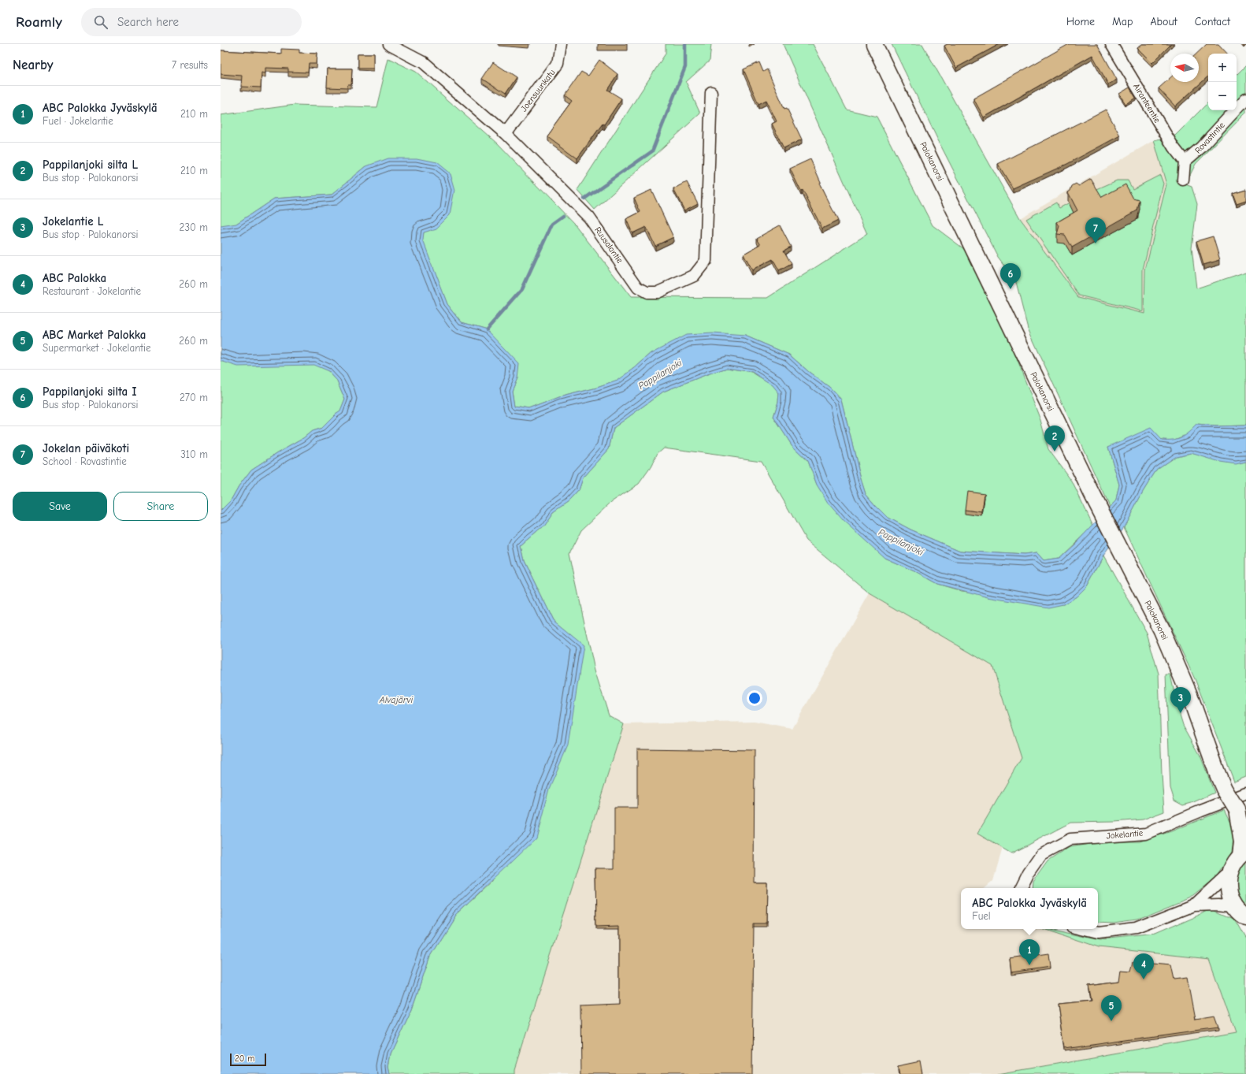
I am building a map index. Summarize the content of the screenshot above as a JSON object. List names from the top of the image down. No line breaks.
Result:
{"streets":{"main road":["Palokanorsi"],"street":["Joensuunkatu","Airanteentie","Rovastintie","Ruusalantie","Jokelantie"]},"crossings":[["Joensuunkatu","Ruusalantie"],["Airanteentie","Rovastintie"]],"water":["Pappilanjoki","Alvajärvi"],"scale_bar":"20 m","north":"left","page":{"header":"Roamly","search":"Search here","nav":["Home","Map","About","Contact"],"heading":["Nearby","7 results"],"map_buttons":["+","−"],"list":[{"mark":"1","name":"ABC Palokka Jyväskylä","note":"Fuel · Jokelantie","value":"210 m"},{"mark":"2","name":"Pappilanjoki silta L","note":"Bus stop · Palokanorsi","value":"210 m"},{"mark":"3","name":"Jokelantie L","note":"Bus stop · Palokanorsi","value":"230 m"},{"mark":"4","name":"ABC Palokka","note":"Restaurant · Jokelantie","value":"260 m"},{"mark":"5","name":"ABC Market Palokka","note":"Supermarket · Jokelantie","value":"260 m"},{"mark":"6","name":"Pappilanjoki silta I","note":"Bus stop · Palokanorsi","value":"270 m"},{"mark":"7","name":"Jokelan päiväkoti","note":"School · Rovastintie","value":"310 m"}],"pins":["7","6","2","3","1","4","5"],"buttons":["Save","Share"],"popup":["ABC Palokka Jyväskylä","Fuel"],"scale":"20 m"}}
